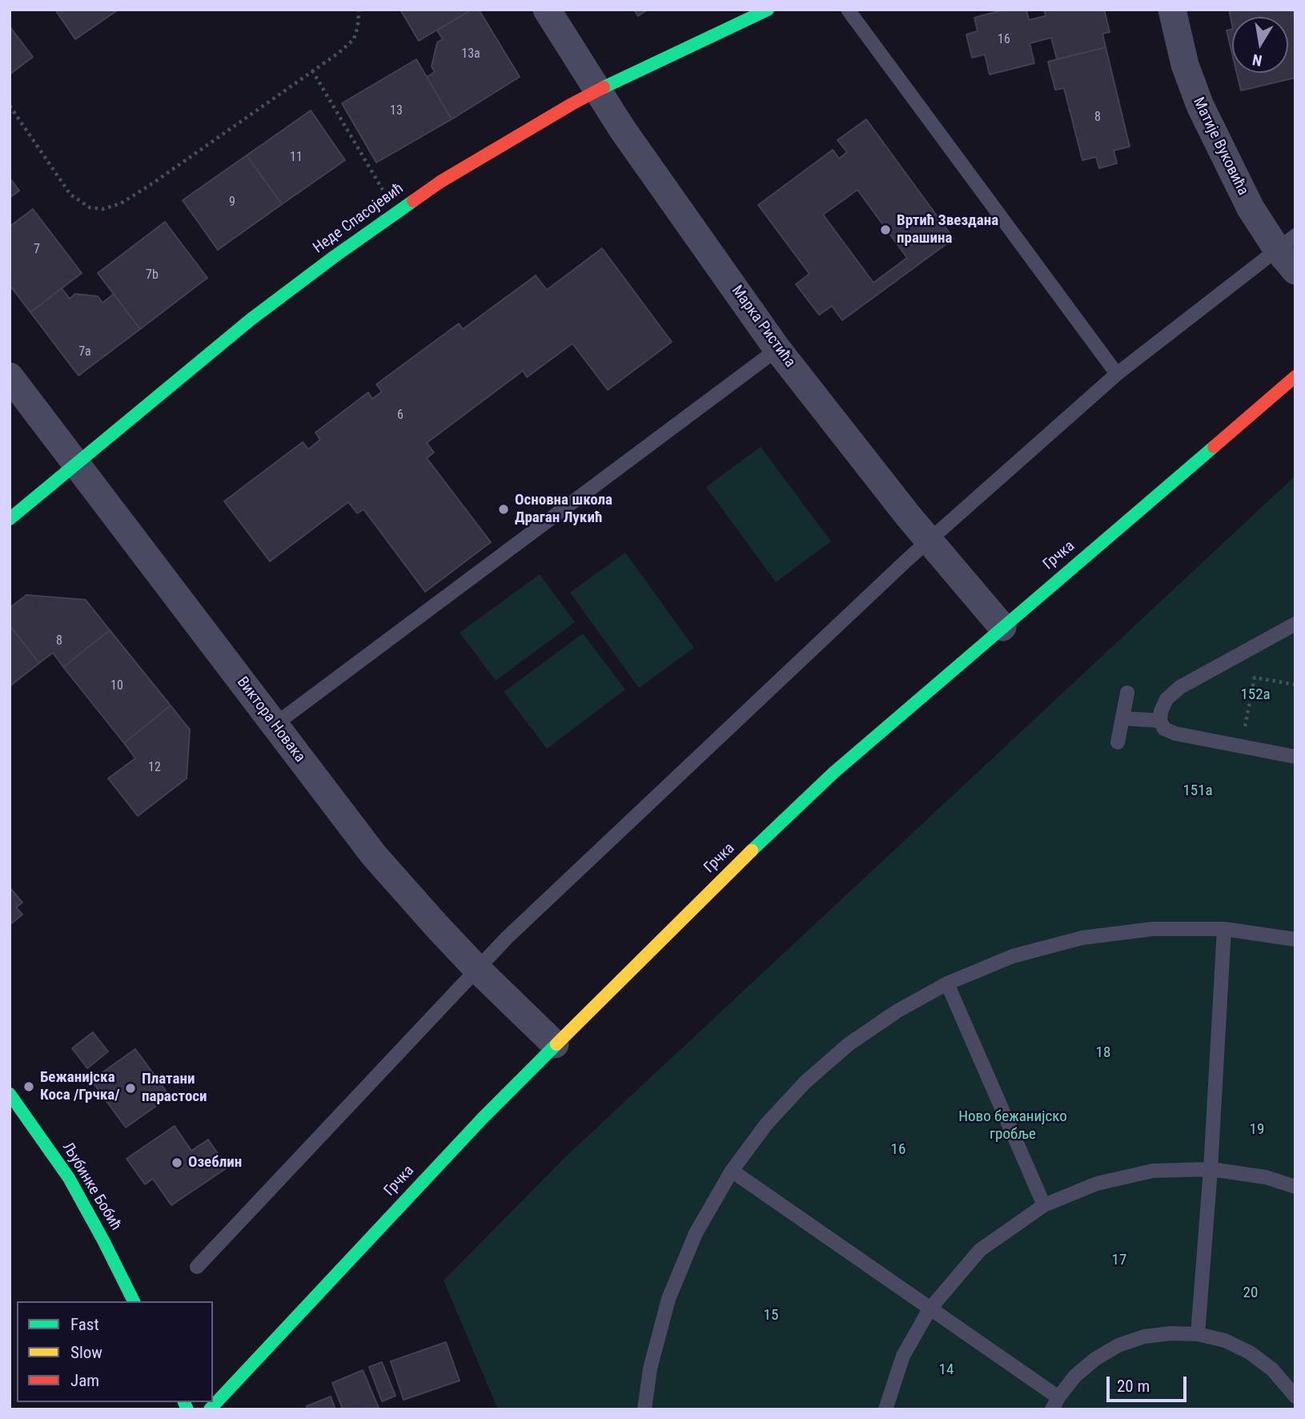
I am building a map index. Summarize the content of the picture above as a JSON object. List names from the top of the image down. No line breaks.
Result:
{"streets":{"street":["Матије Вуковића","Неде Спасојевић","Марка Ристића","Грчка","Виктора Новака","Љубинке Бобић"]},"crossings":[["Неде Спасојевић","Марка Ристића"],["Неде Спасојевић","Виктора Новака"],["Марка Ристића","Грчка"],["Грчка","Виктора Новака"]],"parks":["152a","151a","18","Ново бежанијско гробље","19","16","17","20","15","14"],"places":["Вртић Звездана прашина","Основна школа Драган Лукић","Бежанијска Коса /Грчка/","Платани парастоси","Озеблин"],"house_numbers":["16","13a","13","8","11","9","7","7b","7a","6","8","10","12"],"legend":["Fast","Slow","Jam"],"scale_bar":"20 m","north":"bottom"}
